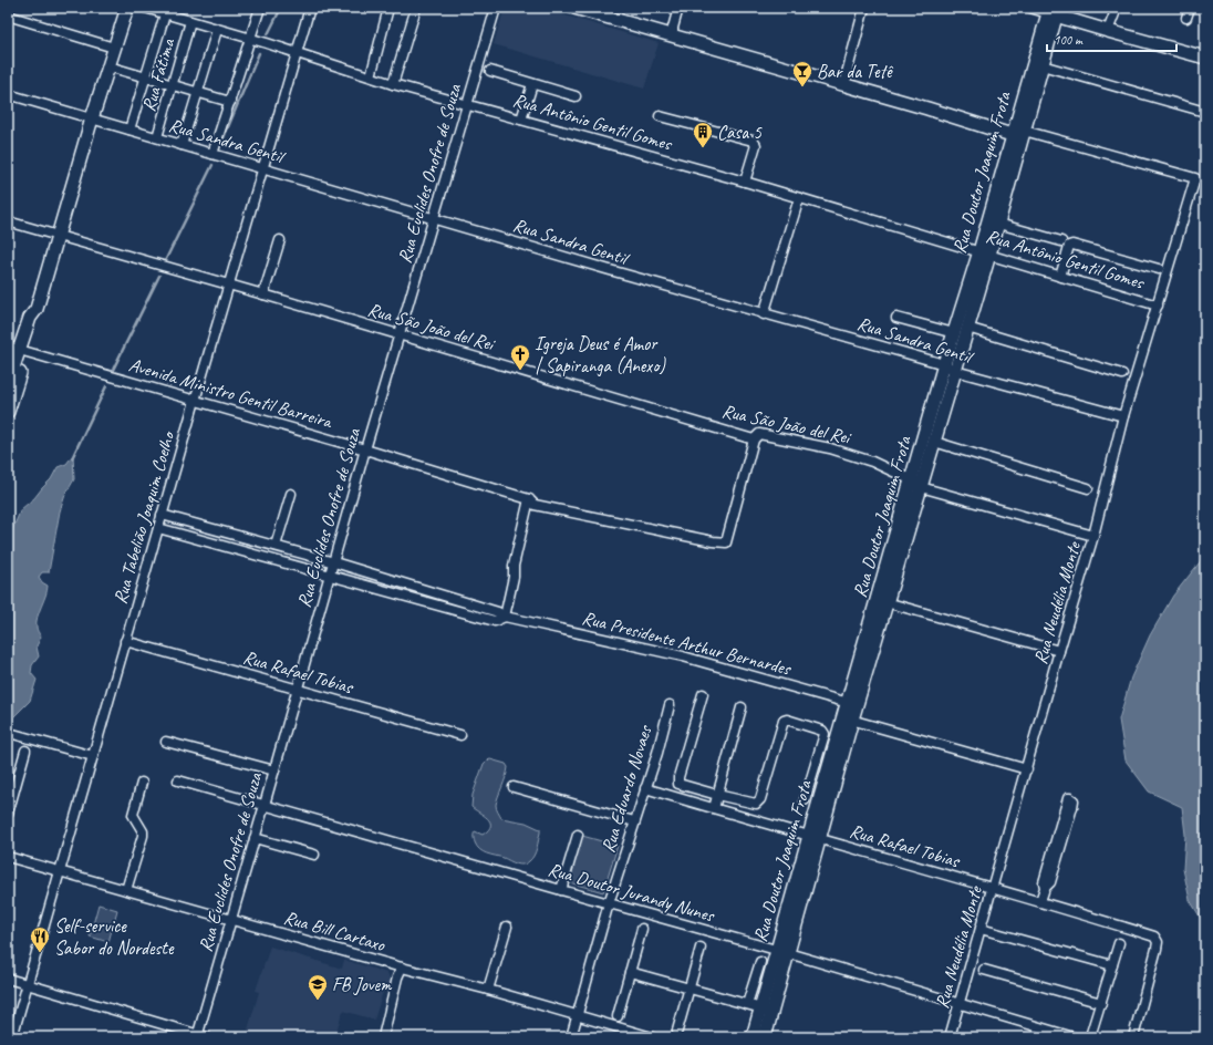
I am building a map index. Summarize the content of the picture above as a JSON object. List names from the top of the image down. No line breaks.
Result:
{"streets":{"street":["Rua Fátima","Rua Antônio Gentil Gomes","Rua Sandra Gentil","Rua Doutor Joaquim Frota","Rua Euclides Onofre de Souza","Rua São João del Rei","Avenida Ministro Gentil Barreira","Rua Tabelião Joaquim Coelho","Rua Neudélia Monte","Rua Presidente Arthur Bernardes","Rua Rafael Tobias","Rua Eduardo Novaes","Rua Doutor Jurandy Nunes","Rua Bill Cartaxo"]},"crossings":[["Rua Fátima","Rua Antônio Gentil Gomes"],["Rua Fátima","Rua Sandra Gentil"],["Rua Antônio Gentil Gomes","Rua Doutor Joaquim Frota"],["Rua Antônio Gentil Gomes","Rua Euclides Onofre de Souza"],["Rua Antônio Gentil Gomes","Rua Tabelião Joaquim Coelho"],["Rua Antônio Gentil Gomes","Rua Neudélia Monte"],["Rua Sandra Gentil","Rua Doutor Joaquim Frota"],["Rua Sandra Gentil","Rua Euclides Onofre de Souza"],["Rua Sandra Gentil","Rua Tabelião Joaquim Coelho"],["Rua Sandra Gentil","Rua Neudélia Monte"],["Rua Doutor Joaquim Frota","Rua São João del Rei"],["Rua Doutor Joaquim Frota","Rua Neudélia Monte"],["Rua Doutor Joaquim Frota","Rua Presidente Arthur Bernardes"],["Rua Doutor Joaquim Frota","Rua Rafael Tobias"],["Rua Doutor Joaquim Frota","Rua Doutor Jurandy Nunes"],["Rua Euclides Onofre de Souza","Rua São João del Rei"],["Rua Euclides Onofre de Souza","Avenida Ministro Gentil Barreira"],["Rua Euclides Onofre de Souza","Rua Presidente Arthur Bernardes"],["Rua Euclides Onofre de Souza","Rua Rafael Tobias"],["Rua Euclides Onofre de Souza","Rua Doutor Jurandy Nunes"],["Rua Euclides Onofre de Souza","Rua Bill Cartaxo"],["Rua São João del Rei","Avenida Ministro Gentil Barreira"],["Rua São João del Rei","Rua Tabelião Joaquim Coelho"],["Rua São João del Rei","Rua Neudélia Monte"],["Avenida Ministro Gentil Barreira","Rua Tabelião Joaquim Coelho"],["Rua Tabelião Joaquim Coelho","Rua Presidente Arthur Bernardes"],["Rua Tabelião Joaquim Coelho","Rua Rafael Tobias"],["Rua Tabelião Joaquim Coelho","Rua Bill Cartaxo"],["Rua Neudélia Monte","Rua Rafael Tobias"],["Rua Neudélia Monte","Rua Doutor Jurandy Nunes"],["Rua Rafael Tobias","Rua Eduardo Novaes"],["Rua Eduardo Novaes","Rua Doutor Jurandy Nunes"],["Rua Eduardo Novaes","Rua Bill Cartaxo"]],"places":{"bar":["Bar da Tetê"],"building":["Casa 5"],"church":["Igreja Deus é Amor | Sapiranga (Anexo)"],"restaurant":["Self-service Sabor do Nordeste"],"school or university":["FB Jovem"]},"scale_bar":"100 m"}
